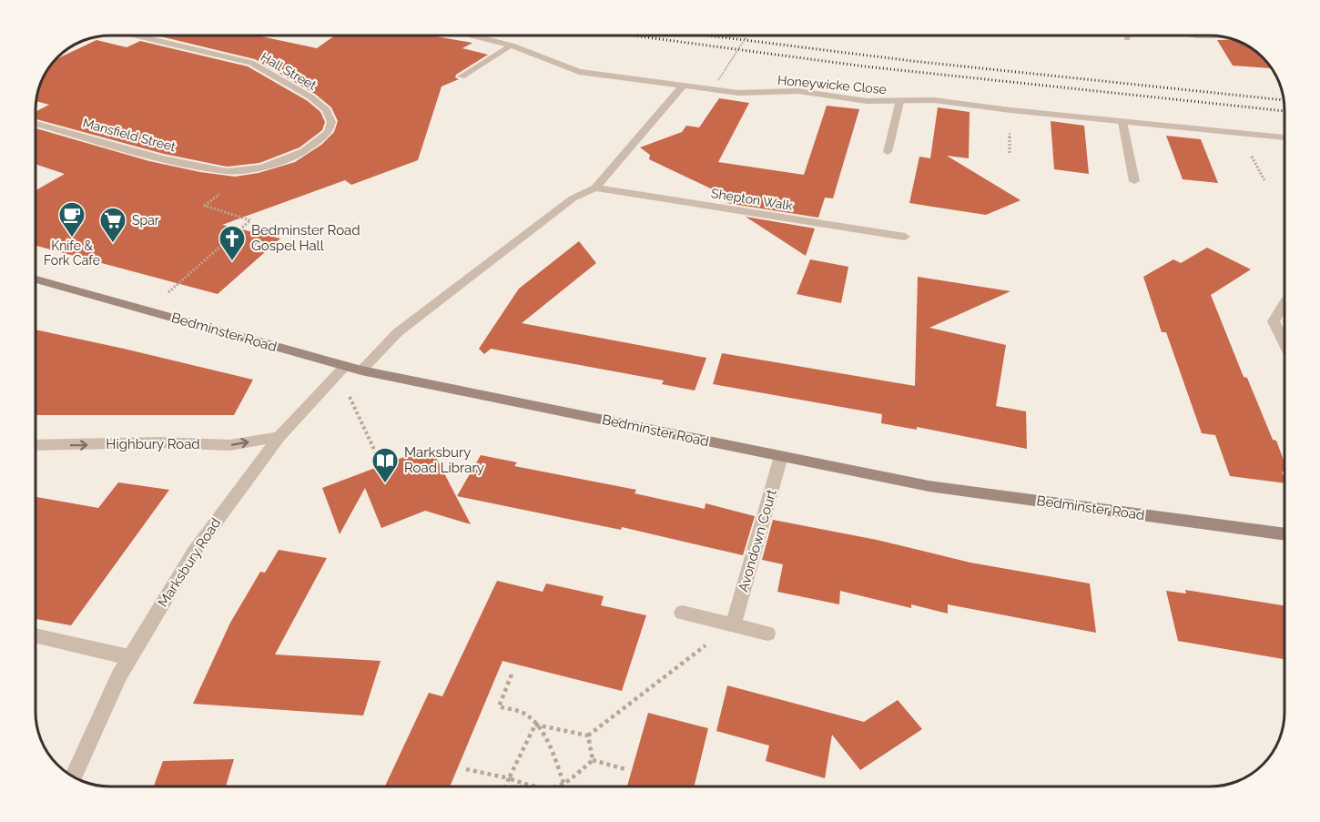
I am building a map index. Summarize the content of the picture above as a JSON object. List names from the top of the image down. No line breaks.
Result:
{"streets":{"main road":["Bedminster Road"],"street":["Hall Street","Honeywicke Close","Mansfield Street","Shepton Walk","Highbury Road","Avondown Court","Marksbury Road"]},"crossings":[["Hall Street","Mansfield Street"],["Bedminster Road","Avondown Court"],["Bedminster Road","Marksbury Road"],["Highbury Road","Marksbury Road"]],"one_way":["Highbury Road"],"places":{"cafe":["Knife & Fork Cafe"],"supermarket":["Spar"],"church":["Bedminster Road Gospel Hall"],"library":["Marksbury Road Library"]}}
